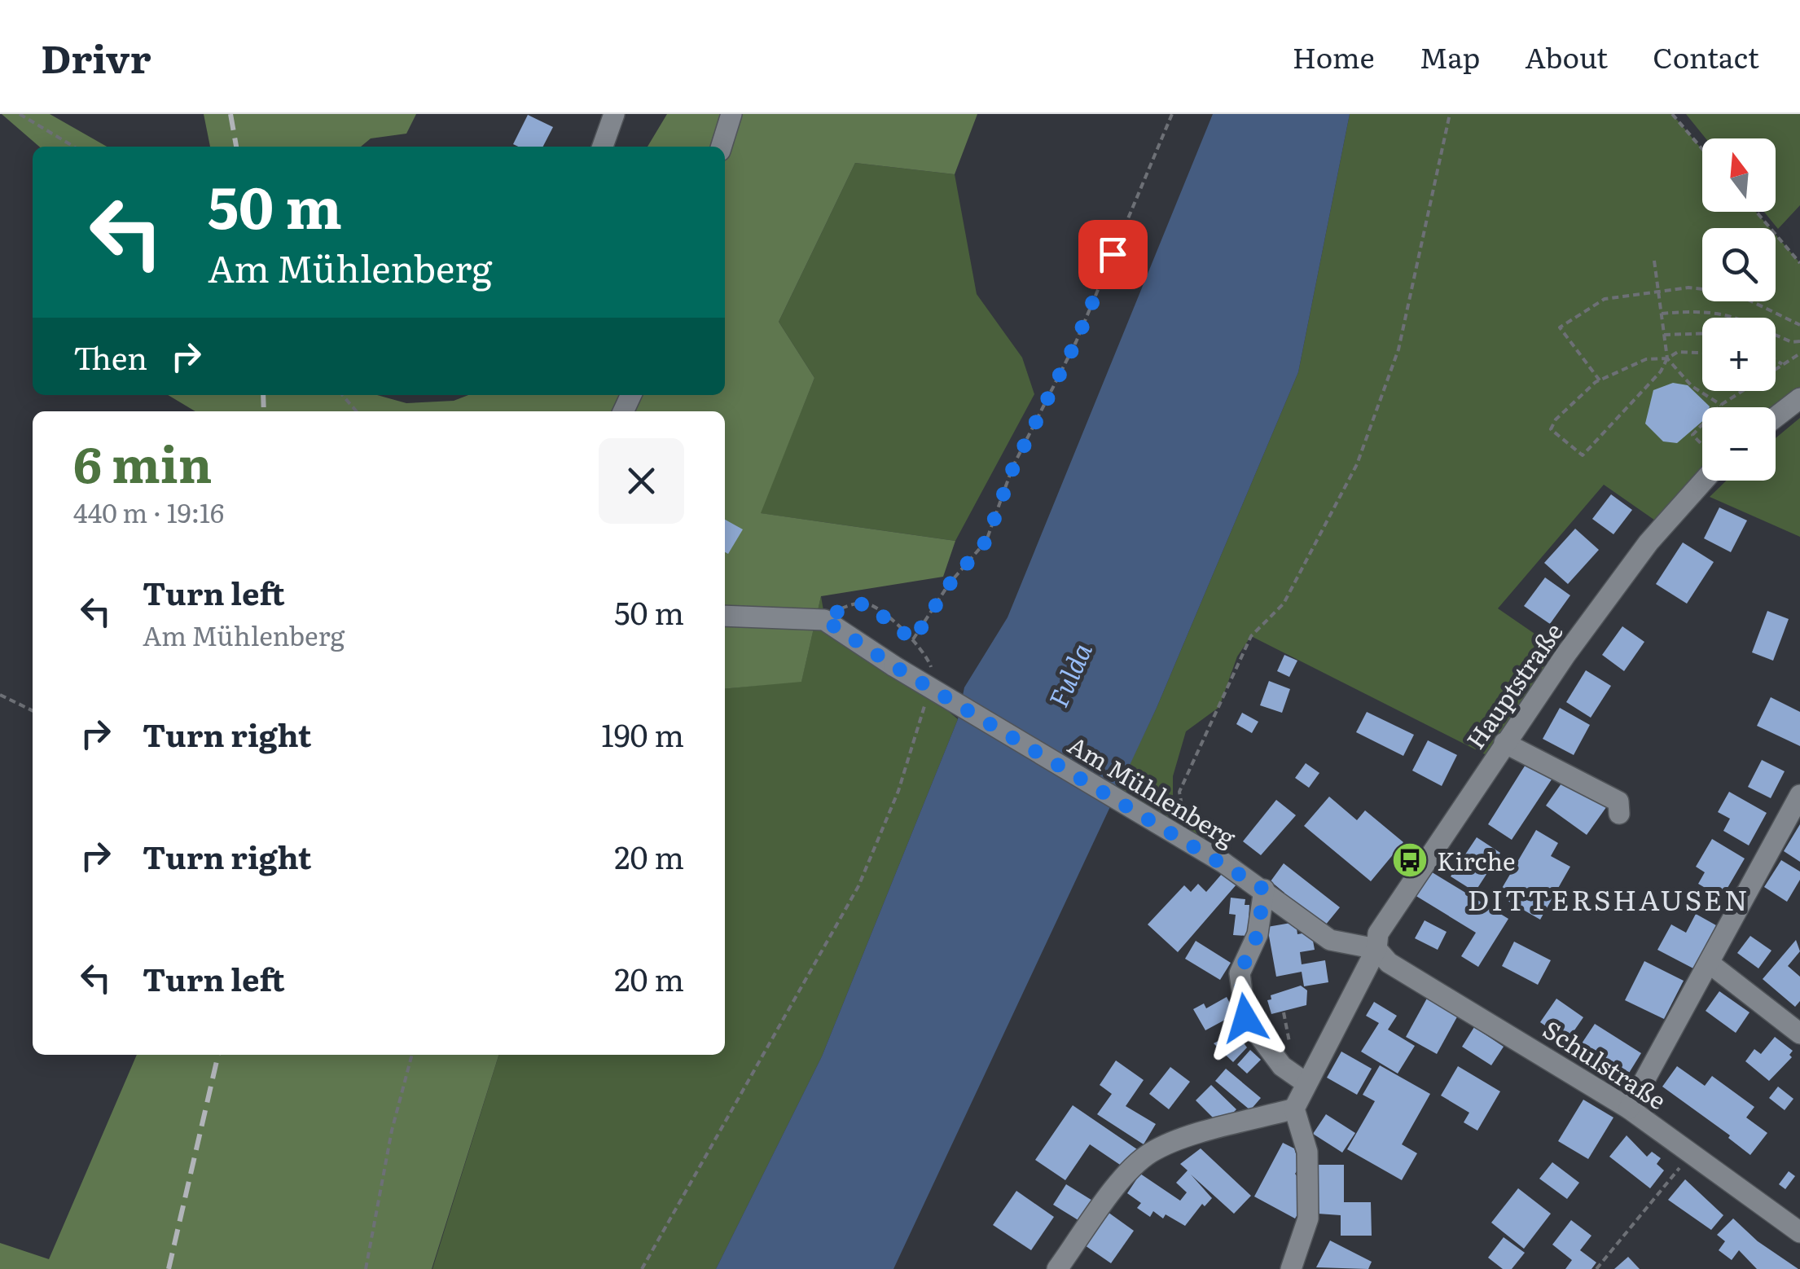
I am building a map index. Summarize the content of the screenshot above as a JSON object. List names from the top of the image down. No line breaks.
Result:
{"streets":{"street":["Hauptstraße","Am Mühlenberg","Schulstraße"]},"crossings":[["Hauptstraße","Am Mühlenberg"],["Hauptstraße","Schulstraße"],["Am Mühlenberg","Schulstraße"]],"districts":["DITTERSHAUSEN"],"water":["Fulda"],"places":{"bus stop":["Kirche"]},"north":"top","page":{"header":"Drivr","nav":["Home","Map","About","Contact"],"map_buttons":["+","−"],"turn":["50 m","Am Mühlenberg"],"then":"Then","heading":["6 min","440 m · 19:16"],"list":[{"name":"Turn left","note":"Am Mühlenberg","value":"50 m"},{"name":"Turn right","value":"190 m"},{"name":"Turn right","value":"20 m"},{"name":"Turn left","value":"20 m"}]}}
